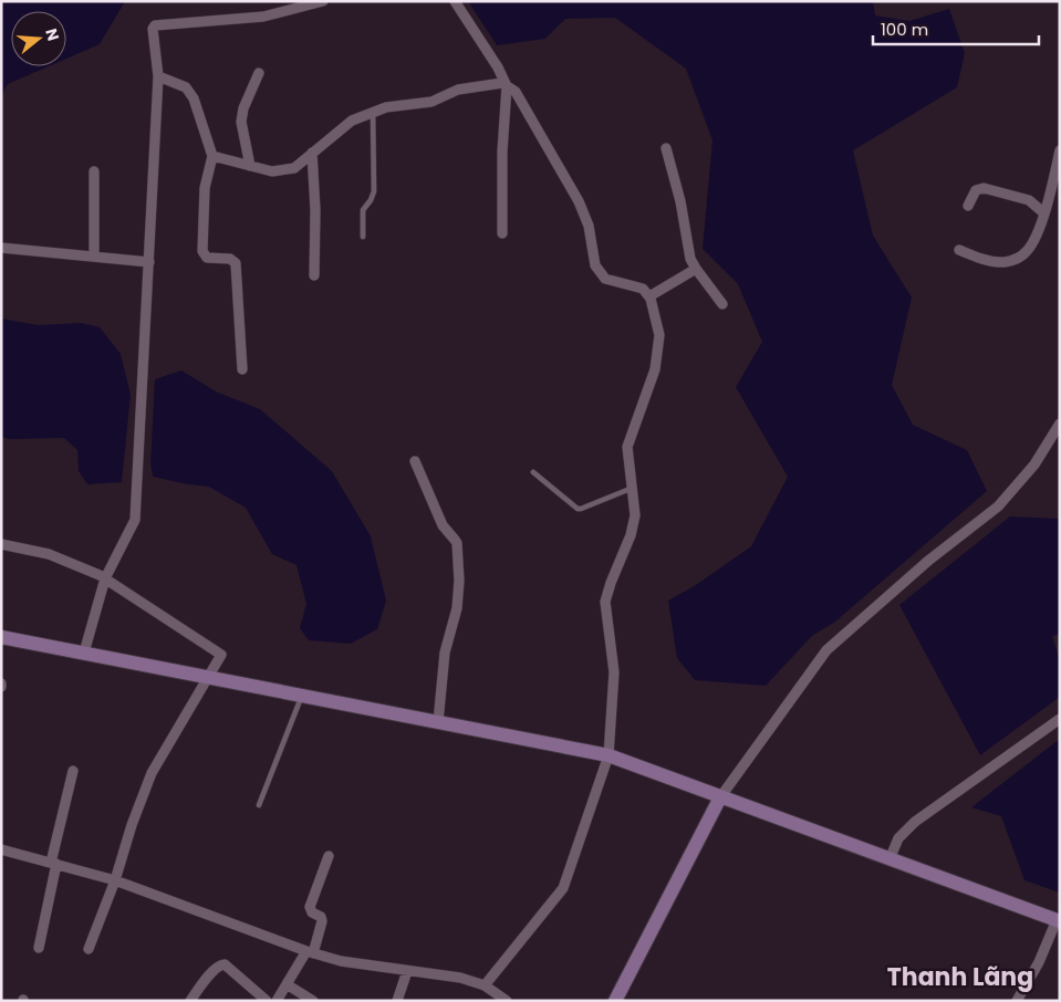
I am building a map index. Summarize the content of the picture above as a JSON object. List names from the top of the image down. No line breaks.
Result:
{"districts":["Thanh Lãng"],"scale_bar":"100 m","north":"right"}
